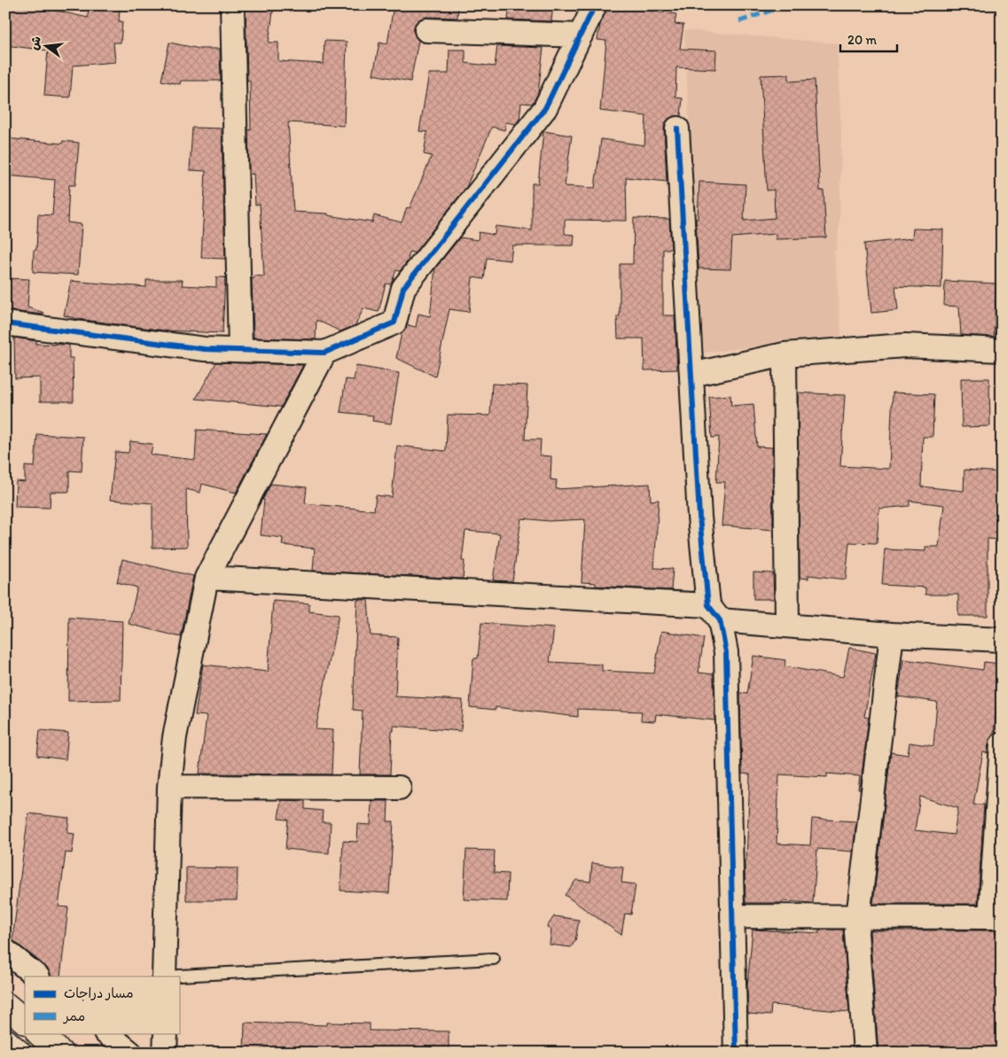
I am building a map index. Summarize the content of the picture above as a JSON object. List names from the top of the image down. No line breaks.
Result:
{"legend":["مسار دراجات","ممر"],"scale_bar":"20 m","north":"left"}
